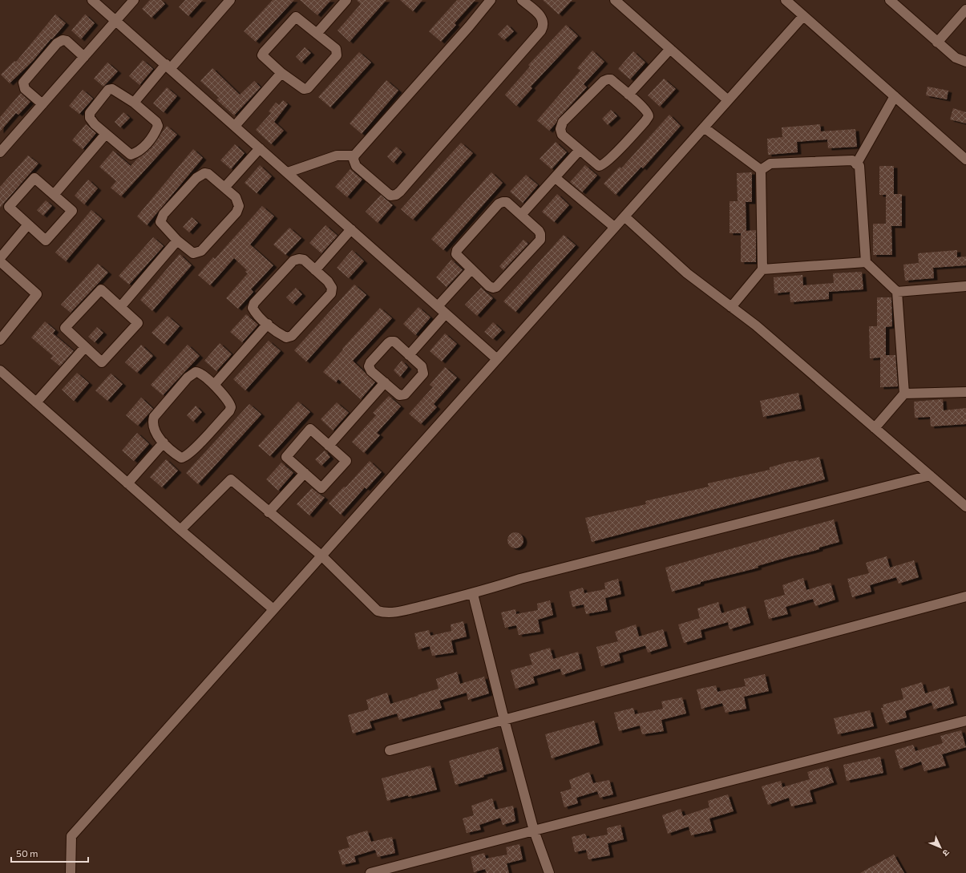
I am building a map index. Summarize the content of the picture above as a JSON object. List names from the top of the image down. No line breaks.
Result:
{"scale_bar":"50 m","north":"bottom right"}
